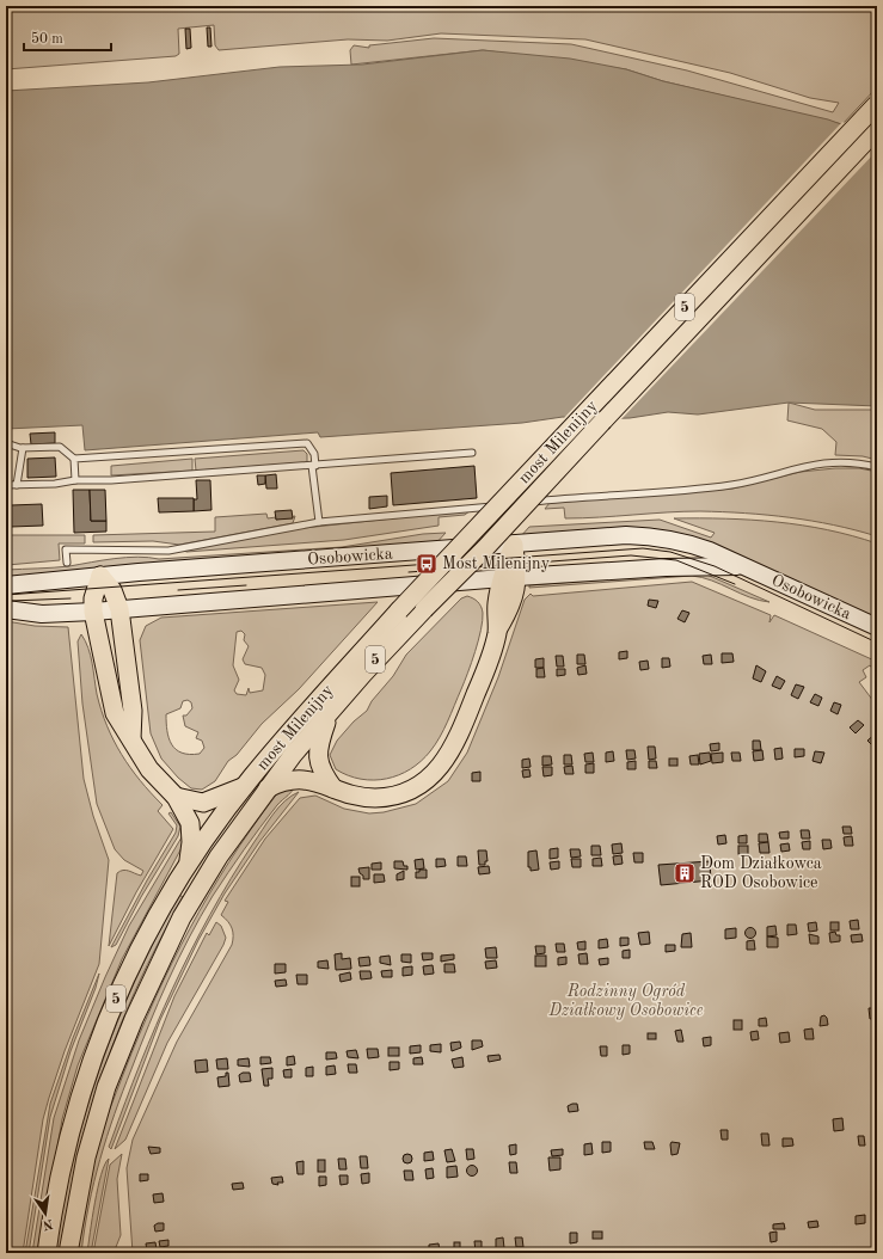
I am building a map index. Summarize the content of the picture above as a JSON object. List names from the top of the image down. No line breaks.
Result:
{"streets":{"main road":["5","most Milenijny"],"street":["Osobowicka"]},"crossings":[["5","most Milenijny"]],"parks":["Rodzinny Ogród Działkowy Osobowice"],"places":{"bus stop":["Most Milenijny"],"building":["Dom Działkowca ROD Osobowice"]},"scale_bar":"50 m","north":"bottom"}
